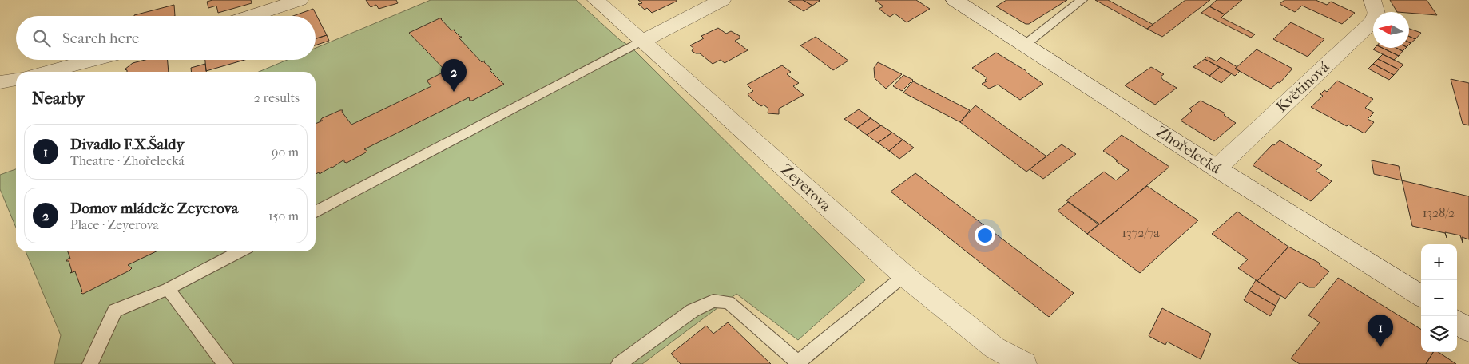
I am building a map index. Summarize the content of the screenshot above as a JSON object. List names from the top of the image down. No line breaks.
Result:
{"streets":{"street":["Květinová","Zhořelecká","Zeyerova"]},"crossings":[["Květinová","Zhořelecká"]],"house_numbers":["1328/2","1372/7a"],"north":"left","page":{"search":"Search here","pins":["2","1"],"heading":["Nearby","2 results"],"list":[{"mark":"1","name":"Divadlo F.X.Šaldy","note":"Theatre · Zhořelecká","value":"90 m"},{"mark":"2","name":"Domov mládeže Zeyerova","note":"Place · Zeyerova","value":"150 m"}],"map_buttons":["+","−"]}}
